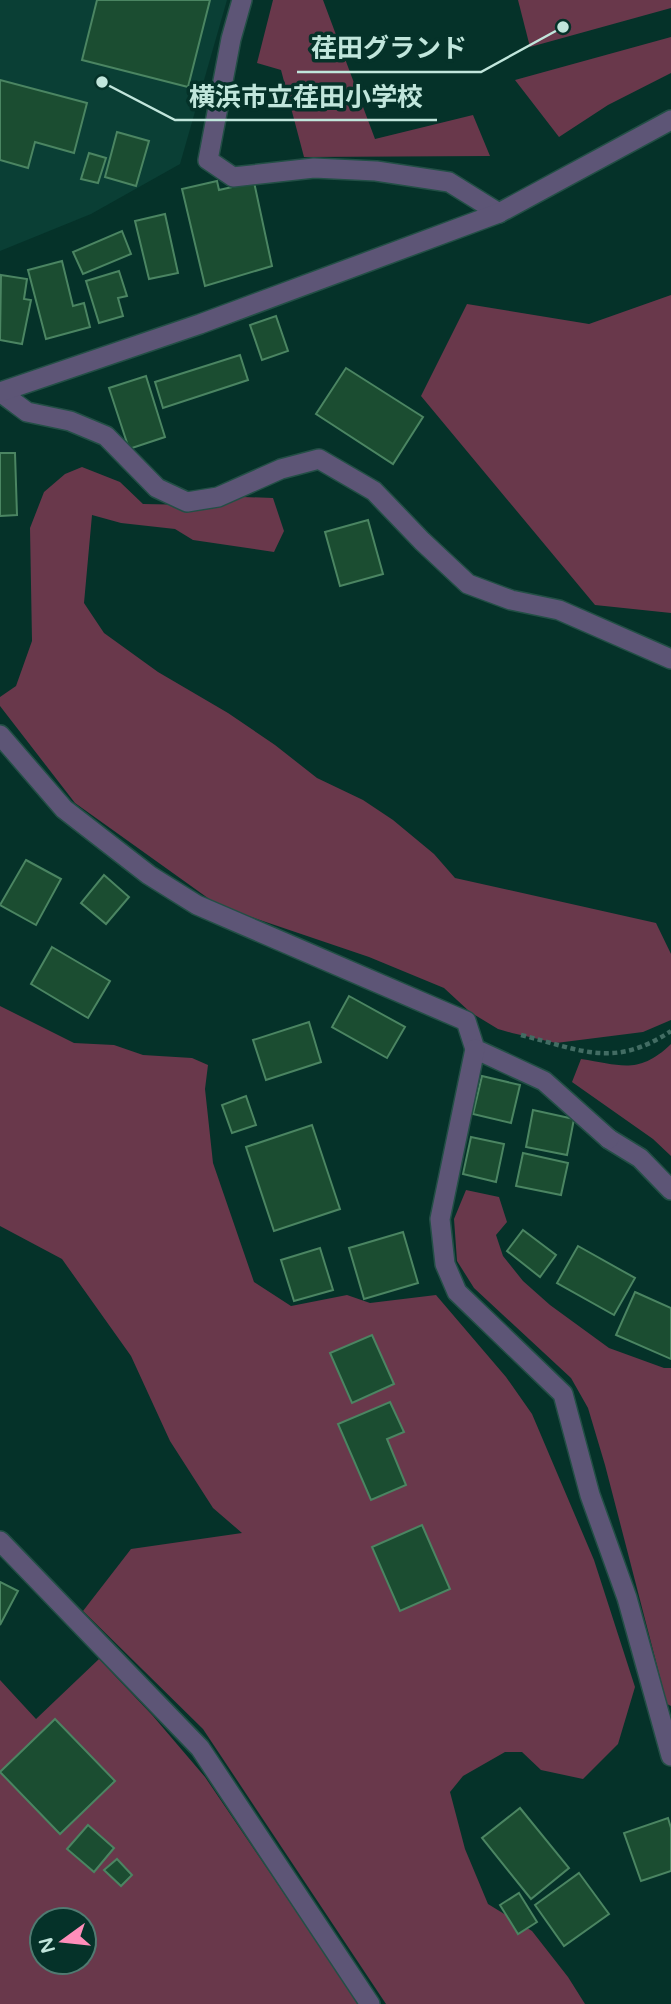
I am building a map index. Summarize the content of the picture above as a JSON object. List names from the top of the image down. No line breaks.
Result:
{"places":["荏田グランド","横浜市立荏田小学校"],"north":"left"}
